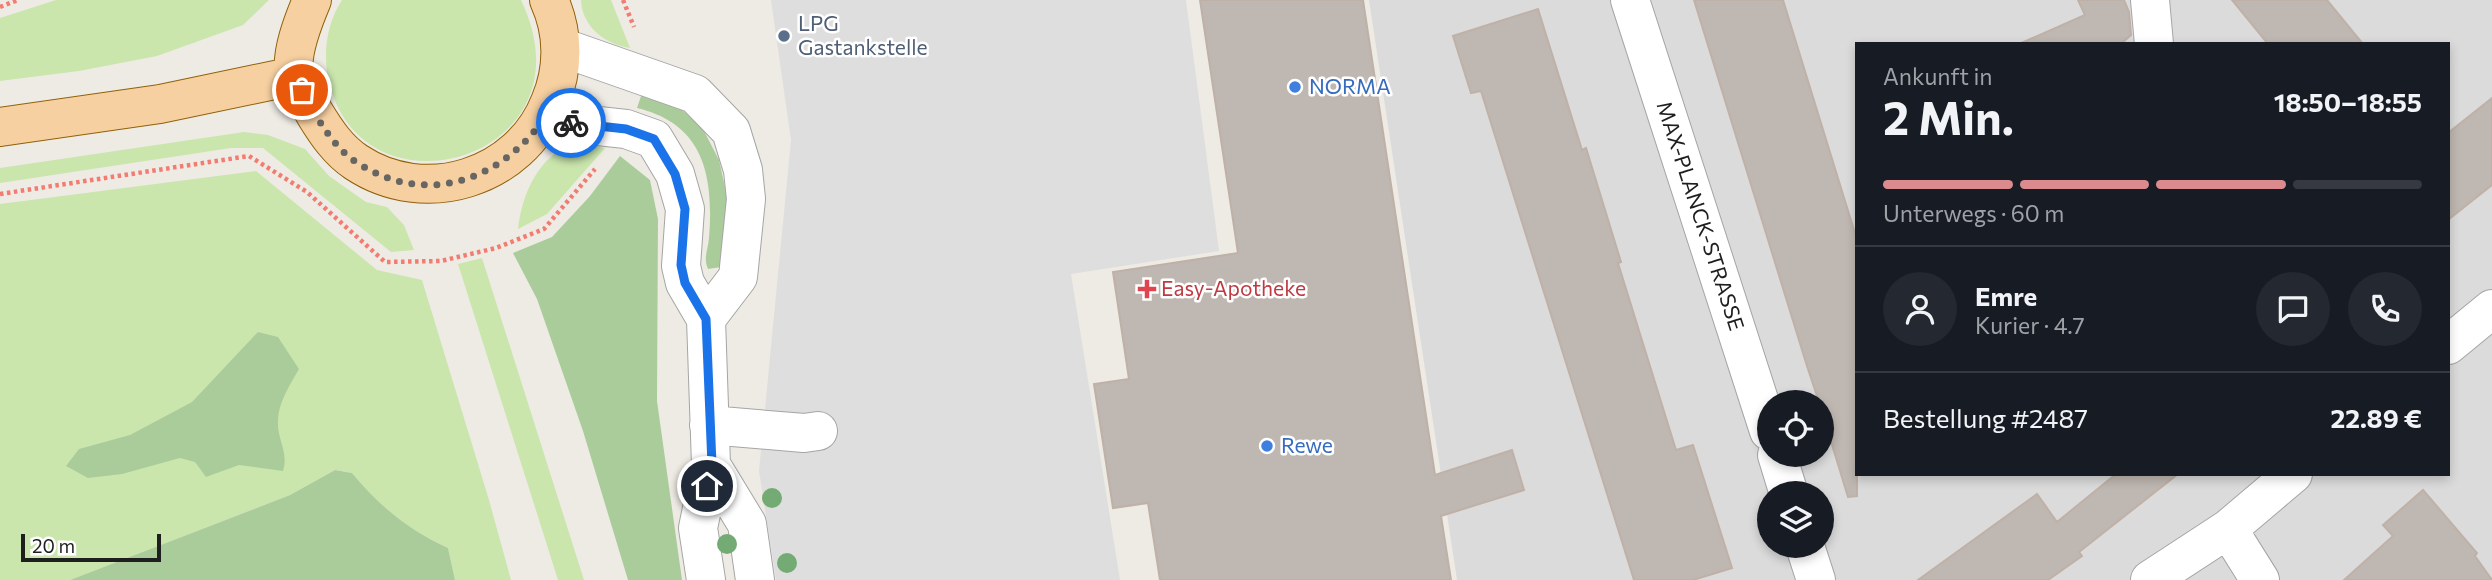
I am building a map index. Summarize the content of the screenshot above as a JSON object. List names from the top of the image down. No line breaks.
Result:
{"streets":{"street":["MAX-PLANCK-STRASSE"]},"places":{"other":["LPG Gastankstelle","NORMA","Rewe"],"health":["Easy-Apotheke"]},"scale_bar":"20 m","page":{"heading":["2 Min.","Ankunft in","18:50–18:55"],"panel":["Emre","Kurier · 4.7","Bestellung #2487","22.89 €"],"bar":"Unterwegs · 60 m","scale":"20 m"}}
